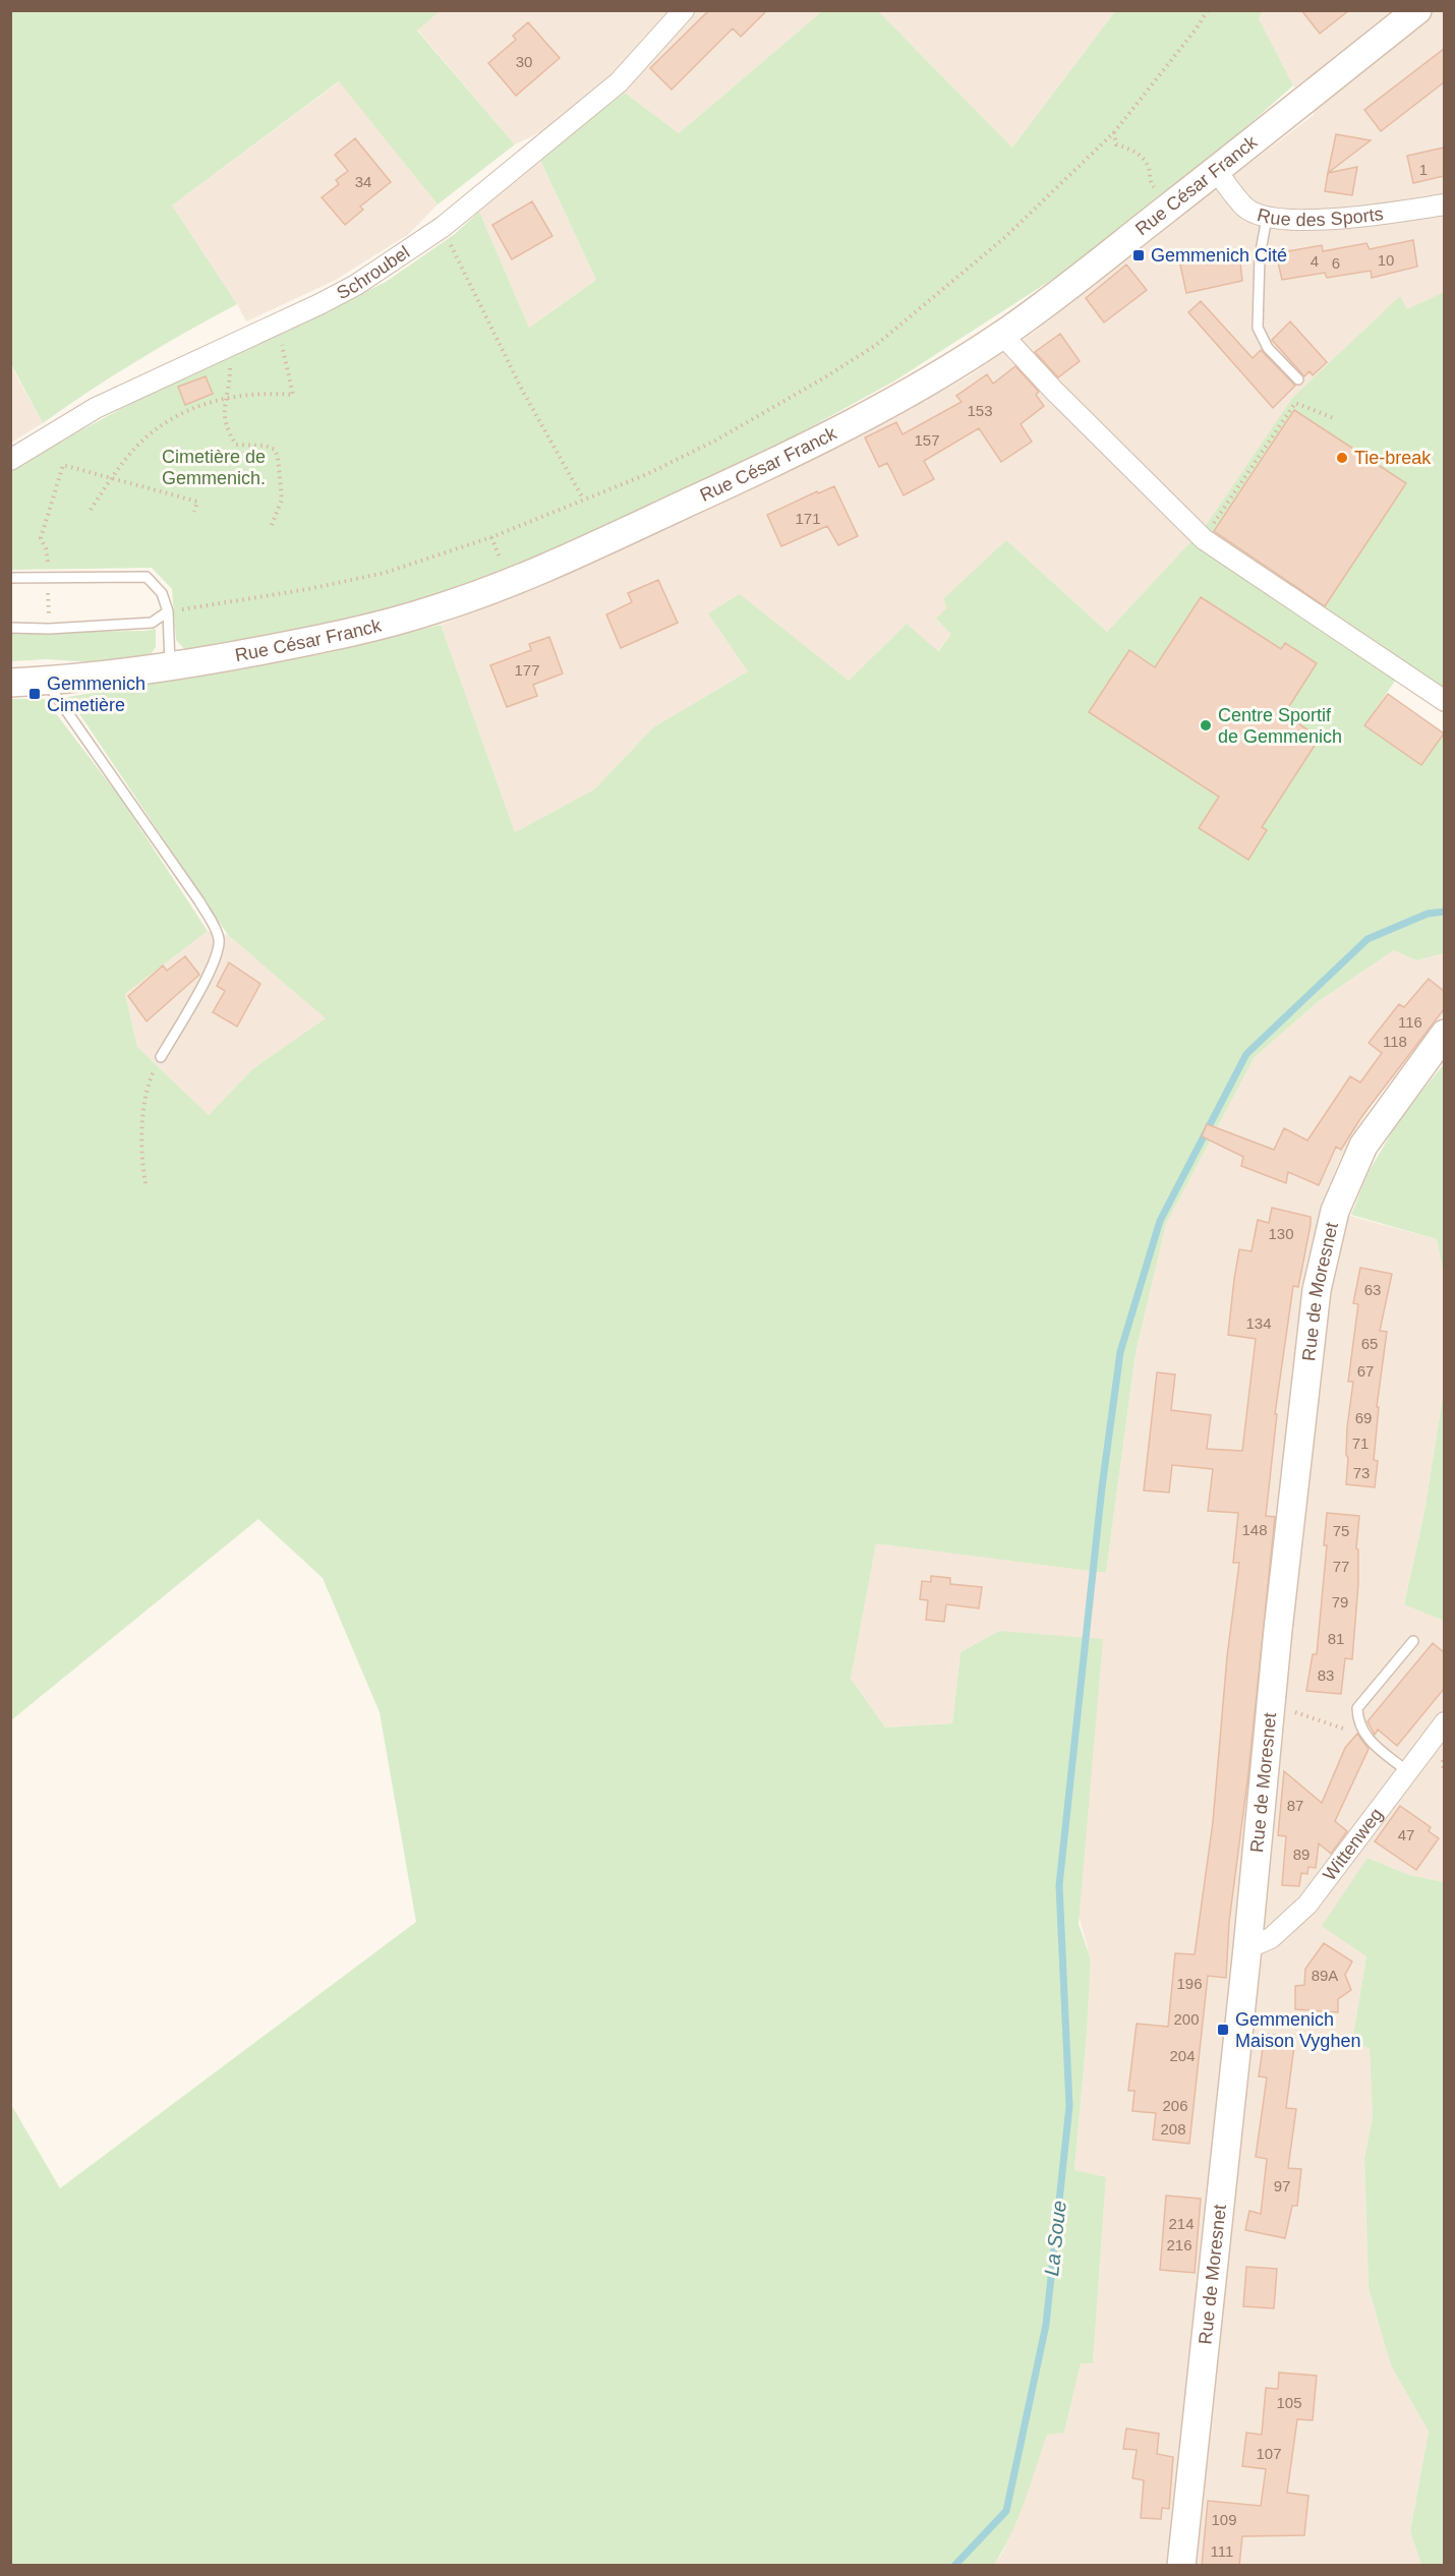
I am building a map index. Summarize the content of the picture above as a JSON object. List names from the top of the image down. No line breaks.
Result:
{"streets":{"main road":["Rue César Franck","Rue de Moresnet"],"street":["Rue des Sports","Schroubel","Wittenweg"]},"crossings":[["Rue César Franck","Rue des Sports"],["Rue de Moresnet","Wittenweg"]],"water":["La Soue"],"parks":["Cimetière de Gemmenich."],"places":{"transit":["Gemmenich Cité","Gemmenich Cimetière","Gemmenich Maison Vyghen"],"other":["Tie-break","Centre Sportif de Gemmenich"]},"house_numbers":["30","1","34","10","4","6","153","157","171","177","116","118","130","63","134","65","67","69","71","73","148","75","77","79","81","83","87","47","89","89A","196","200","204","206","208","97","214","216","105","107","109","111"]}
